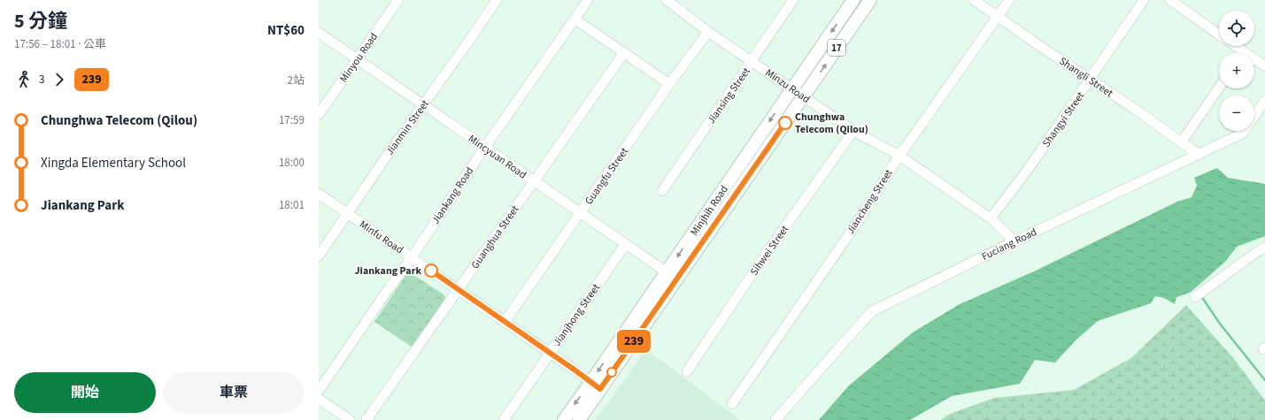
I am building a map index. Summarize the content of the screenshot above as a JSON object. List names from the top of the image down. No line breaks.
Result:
{"streets":{"main road":["17","Minjhih Road"],"street":["Minyou Road","Shangli Street","Minzu Road","Jiansing Street","Shangyi Street","Jianmin Street","Mincyuan Road","Guangfu Street","Jiankang Road","Jiancheng Street","Minfu Road","Guanghua Street","Fuciang Road","Sihwei Street","Jianjhong Street"]},"crossings":[["Minyou Road","Mincyuan Road"],["Shangli Street","Shangyi Street"],["Shangli Street","Jiancheng Street"],["Shangli Street","Fuciang Road"],["Minzu Road","Jiansing Street"],["Minzu Road","Shangyi Street"],["Minzu Road","Guangfu Street"],["Minzu Road","Jiancheng Street"],["Minzu Road","Minjhih Road"],["Minzu Road","Fuciang Road"],["Minzu Road","Sihwei Street"],["Jianmin Street","Mincyuan Road"],["Jianmin Street","Minfu Road"],["Mincyuan Road","Guangfu Street"],["Mincyuan Road","Jiankang Road"],["Mincyuan Road","Minjhih Road"],["Mincyuan Road","Guanghua Street"],["Mincyuan Road","Jianjhong Street"],["Guangfu Street","Minfu Road"],["Jiankang Road","Minfu Road"],["Minjhih Road","Minfu Road"],["Minfu Road","Guanghua Street"],["Minfu Road","Jianjhong Street"]],"places":["Chunghwa Telecom (Qilou)","Jiankang Park"],"lines":["bus line 239"],"page":{"heading":["5 分鐘","17:56 – 18:01 · 公車","NT$60"],"on_map":"239","map_buttons":["+","−"],"legs":["3","239","2站"],"list":[{"name":"Chunghwa Telecom (Qilou)","value":"17:59"},{"name":"Xingda Elementary School","value":"18:00"},{"name":"Jiankang Park","value":"18:01"}],"buttons":["開始","車票"]}}
